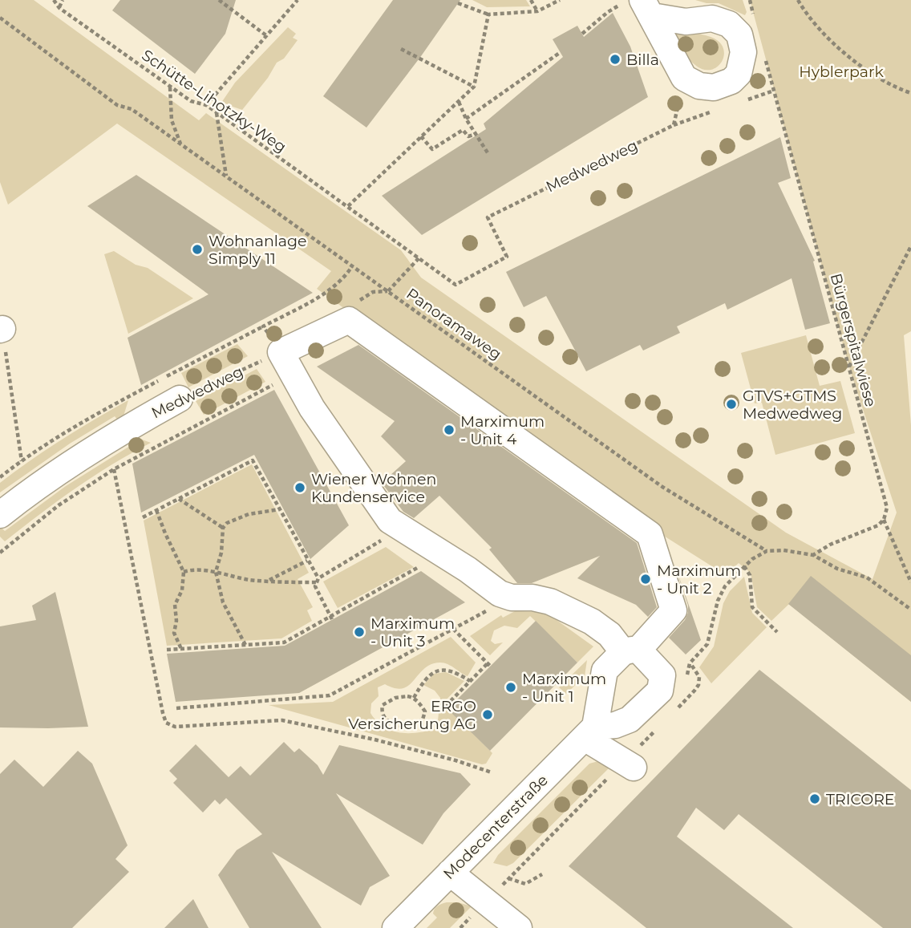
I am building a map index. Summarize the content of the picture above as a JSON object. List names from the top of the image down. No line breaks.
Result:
{"streets":{"street":["Medwedweg","Modecenterstraße"],"path":["Schütte-Lihotzky-Weg","Panoramaweg","Bürgerspitalwiese"]},"crossings":[["Schütte-Lihotzky-Weg","Medwedweg"]],"parks":["Hyblerpark"],"places":["Billa","Wohnanlage Simply 11","GTVS+GTMS Medwedweg","Marximum - Unit 4","Wiener Wohnen Kundenservice","Marximum - Unit 2","Marximum - Unit 3","Marximum - Unit 1","ERGO Versicherung AG","TRICORE"]}
